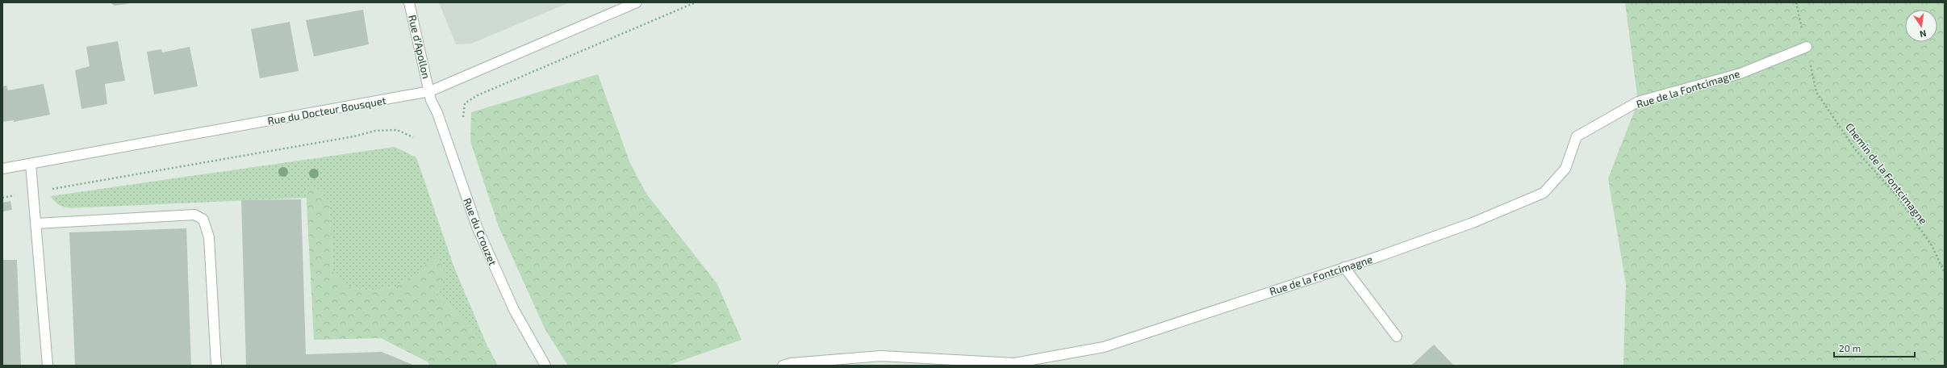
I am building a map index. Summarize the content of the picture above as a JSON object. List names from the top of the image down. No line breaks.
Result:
{"streets":{"street":["Rue d'Apollon","Rue de la Fontcimagne","Rue du Docteur Bousquet","Rue du Crouzet"],"path":["Chemin de la Fontcimagne"]},"crossings":[["Rue d'Apollon","Rue du Docteur Bousquet"],["Rue d'Apollon","Rue du Crouzet"],["Rue de la Fontcimagne","Chemin de la Fontcimagne"],["Rue du Docteur Bousquet","Rue du Crouzet"]],"scale_bar":"20 m","north":"bottom"}
